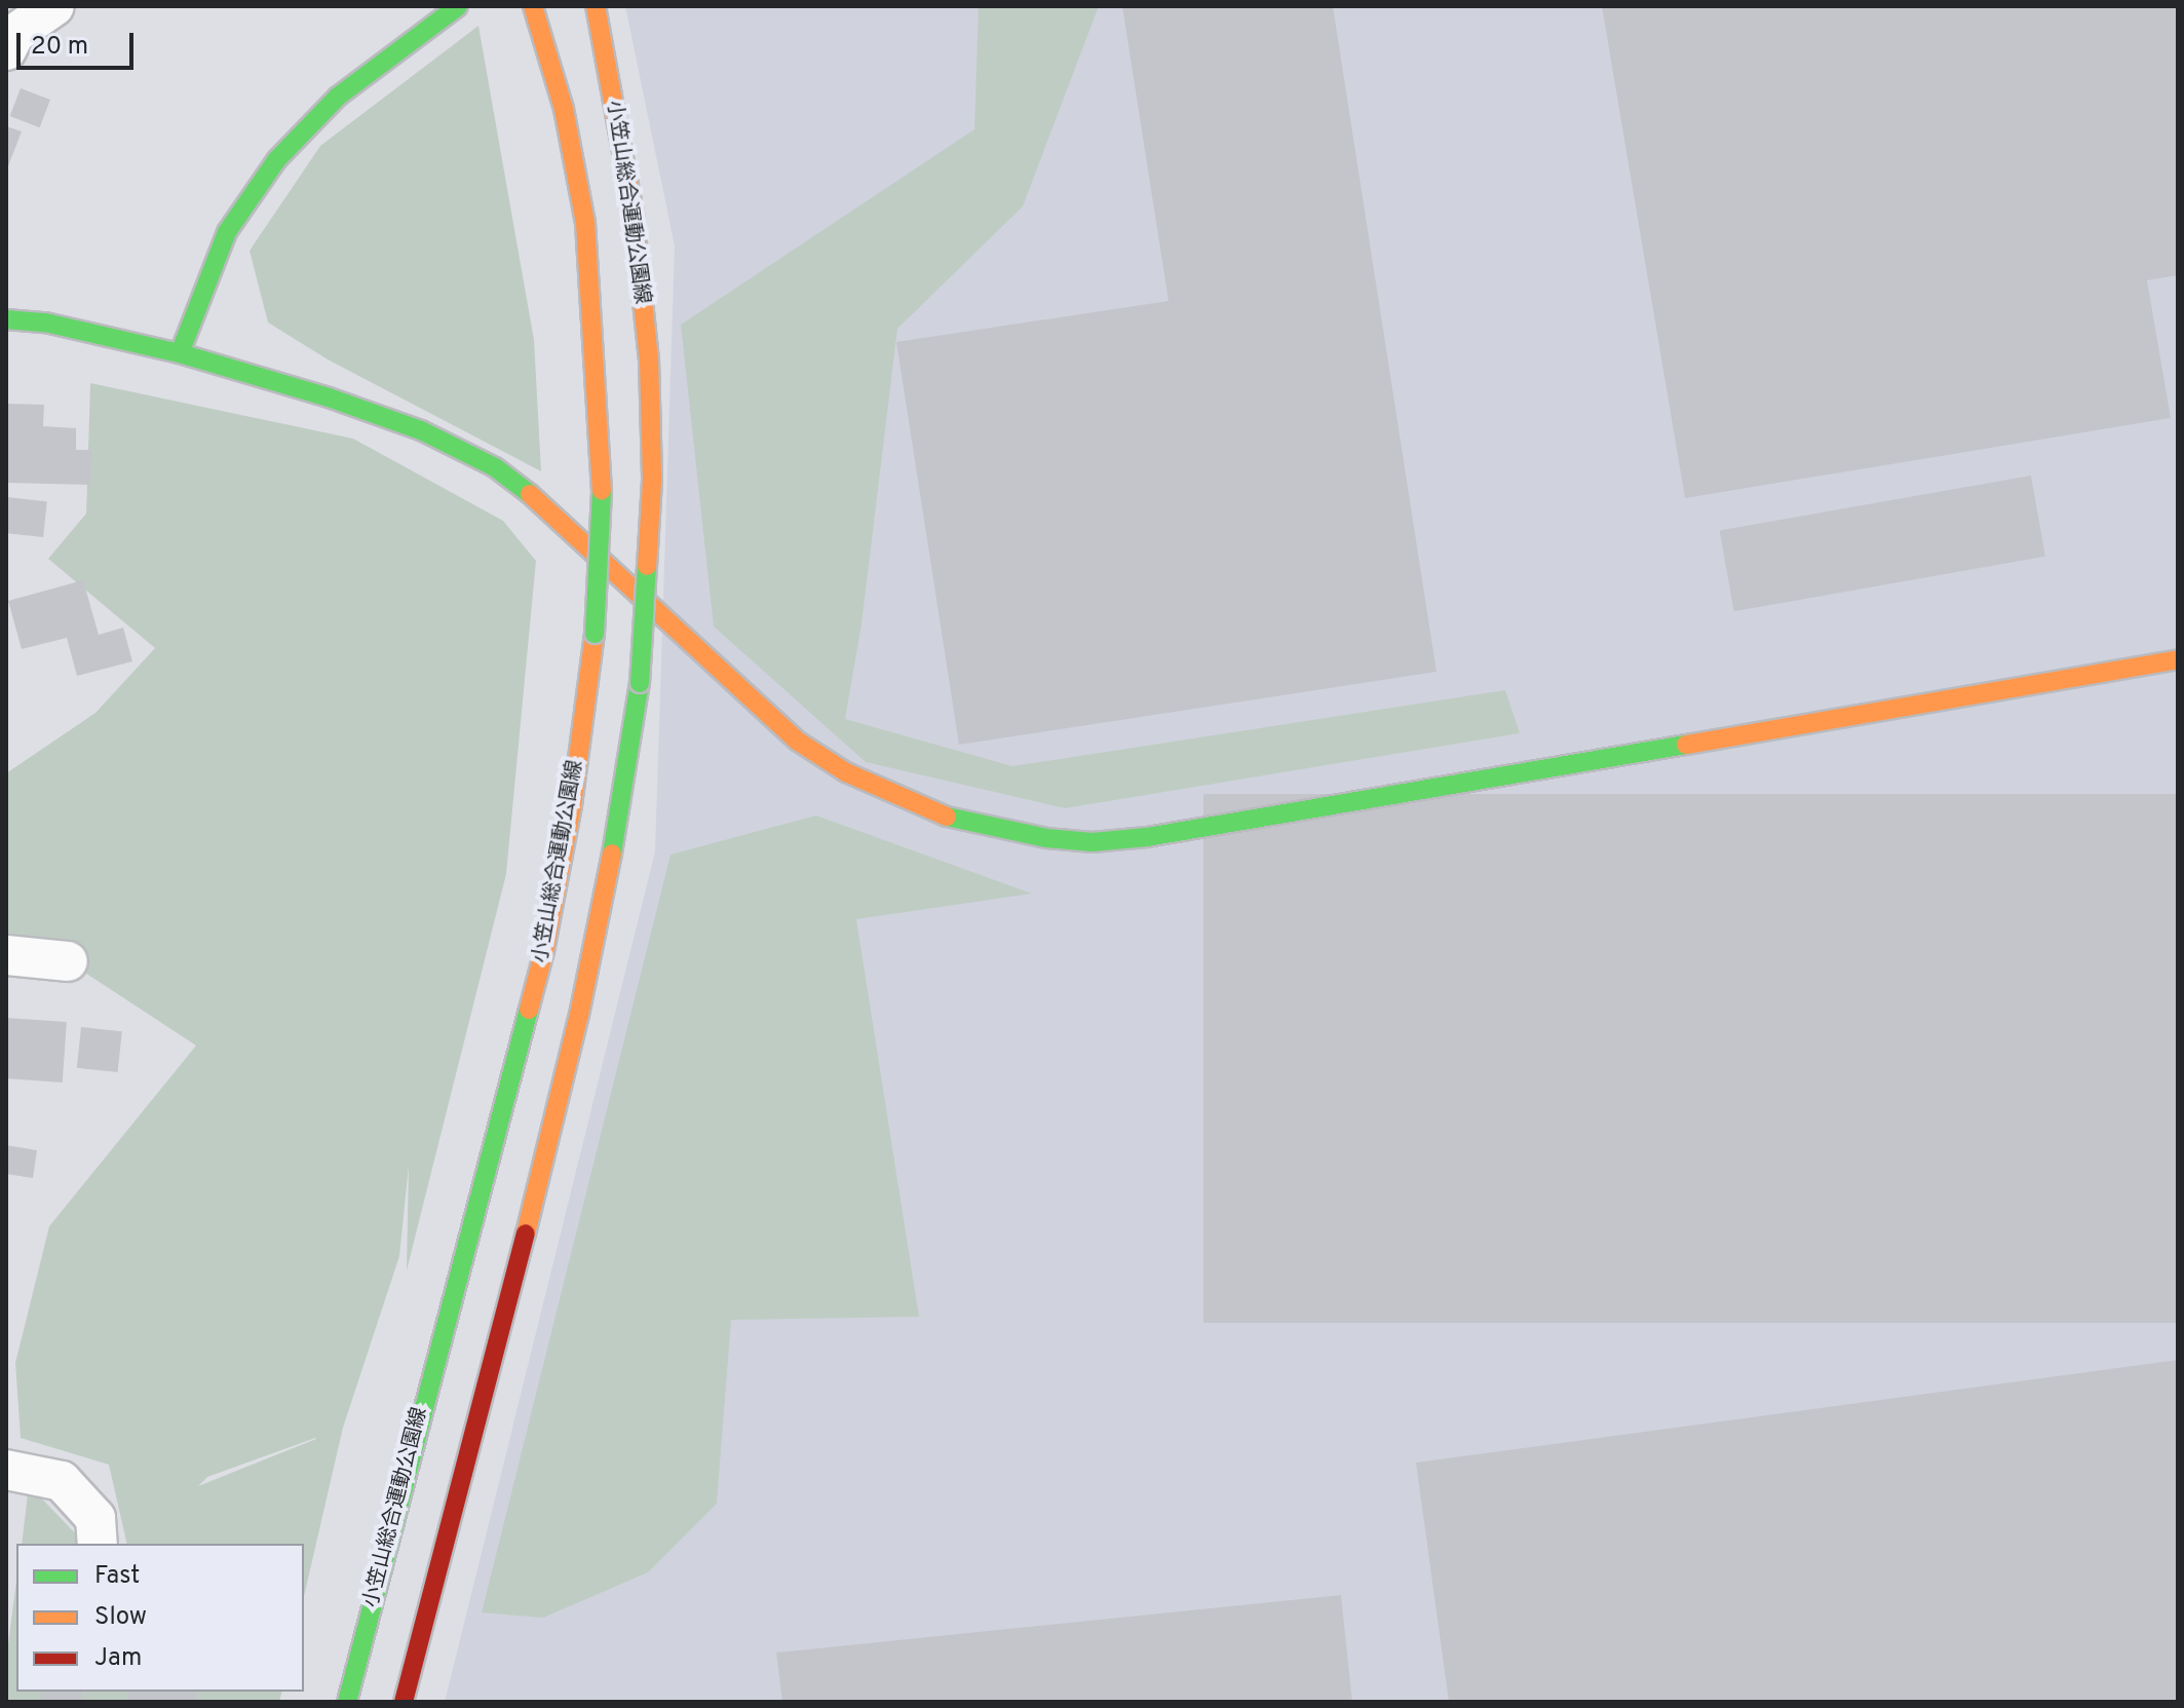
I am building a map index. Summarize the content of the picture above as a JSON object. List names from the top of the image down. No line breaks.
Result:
{"streets":{"main road":["小笠山総合運動公園線"]},"legend":["Fast","Slow","Jam"],"scale_bar":"20 m"}
